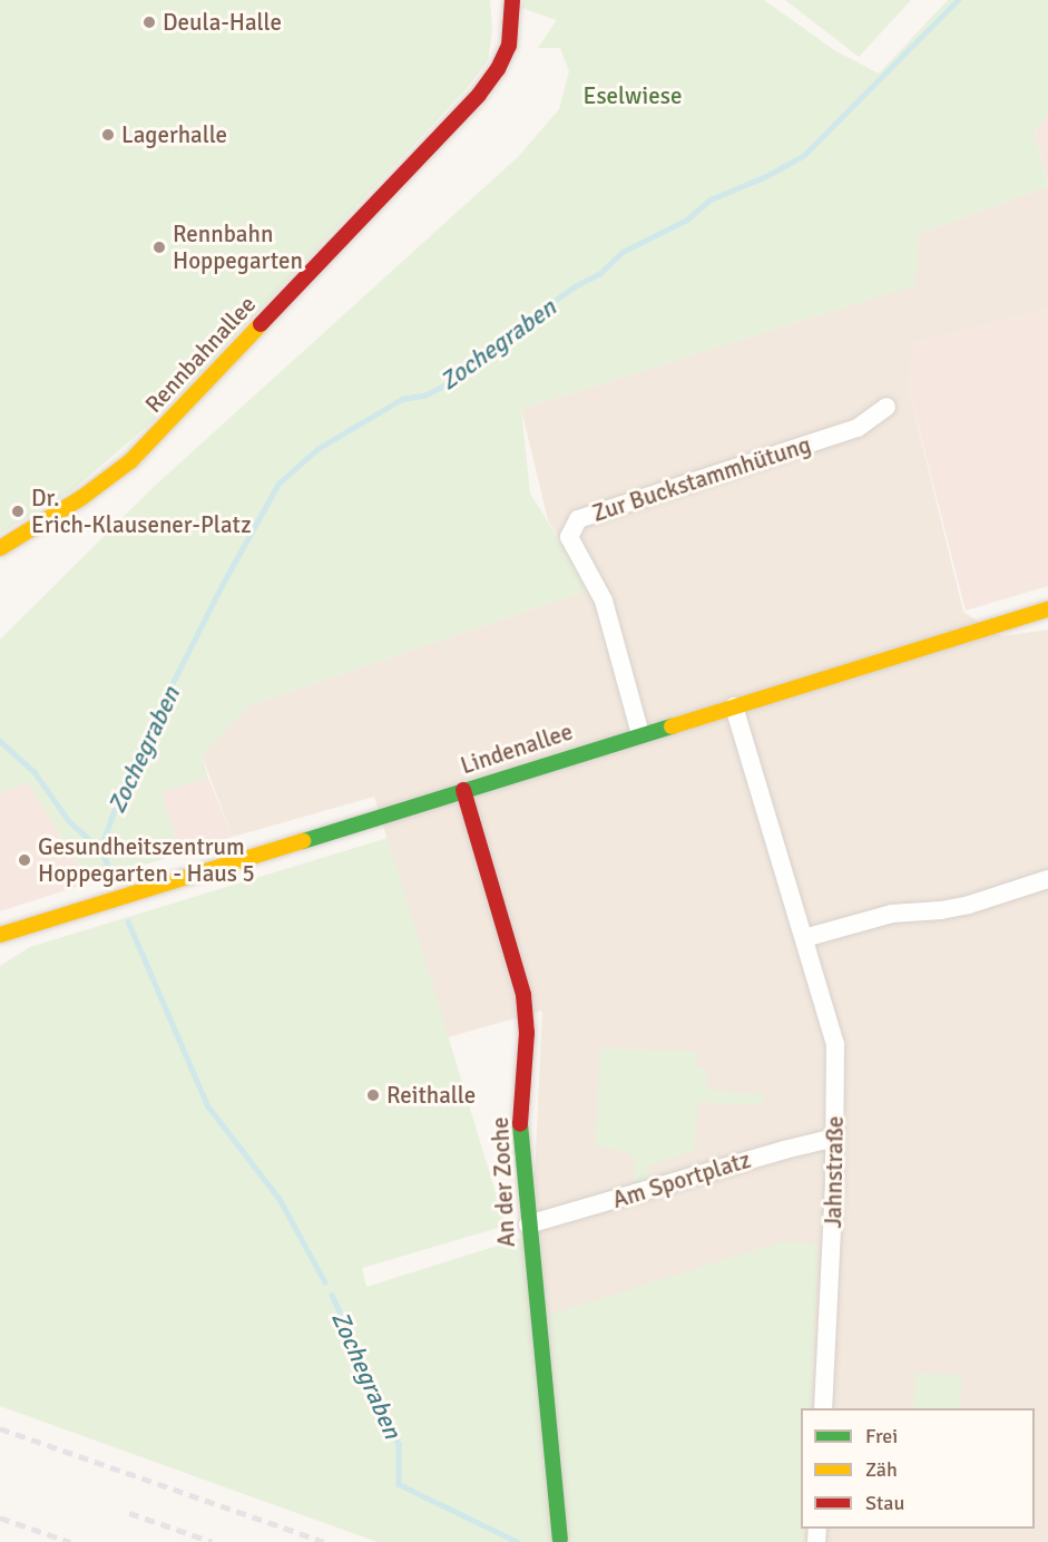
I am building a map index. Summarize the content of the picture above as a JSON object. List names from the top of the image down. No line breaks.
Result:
{"streets":{"street":["Rennbahnallee","Zur Buckstammhütung","Lindenallee","Jahnstraße","Am Sportplatz","An der Zoche"]},"crossings":[["Zur Buckstammhütung","Lindenallee"],["Lindenallee","Jahnstraße"],["Lindenallee","An der Zoche"],["Jahnstraße","Am Sportplatz"],["Am Sportplatz","An der Zoche"]],"water":["Zochegraben"],"parks":["Eselwiese"],"places":["Deula-Halle","Lagerhalle","Rennbahn Hoppegarten","Dr. Erich-Klausener-Platz","Gesundheitszentrum Hoppegarten - Haus 5","Reithalle"],"legend":["Frei","Zäh","Stau"]}
